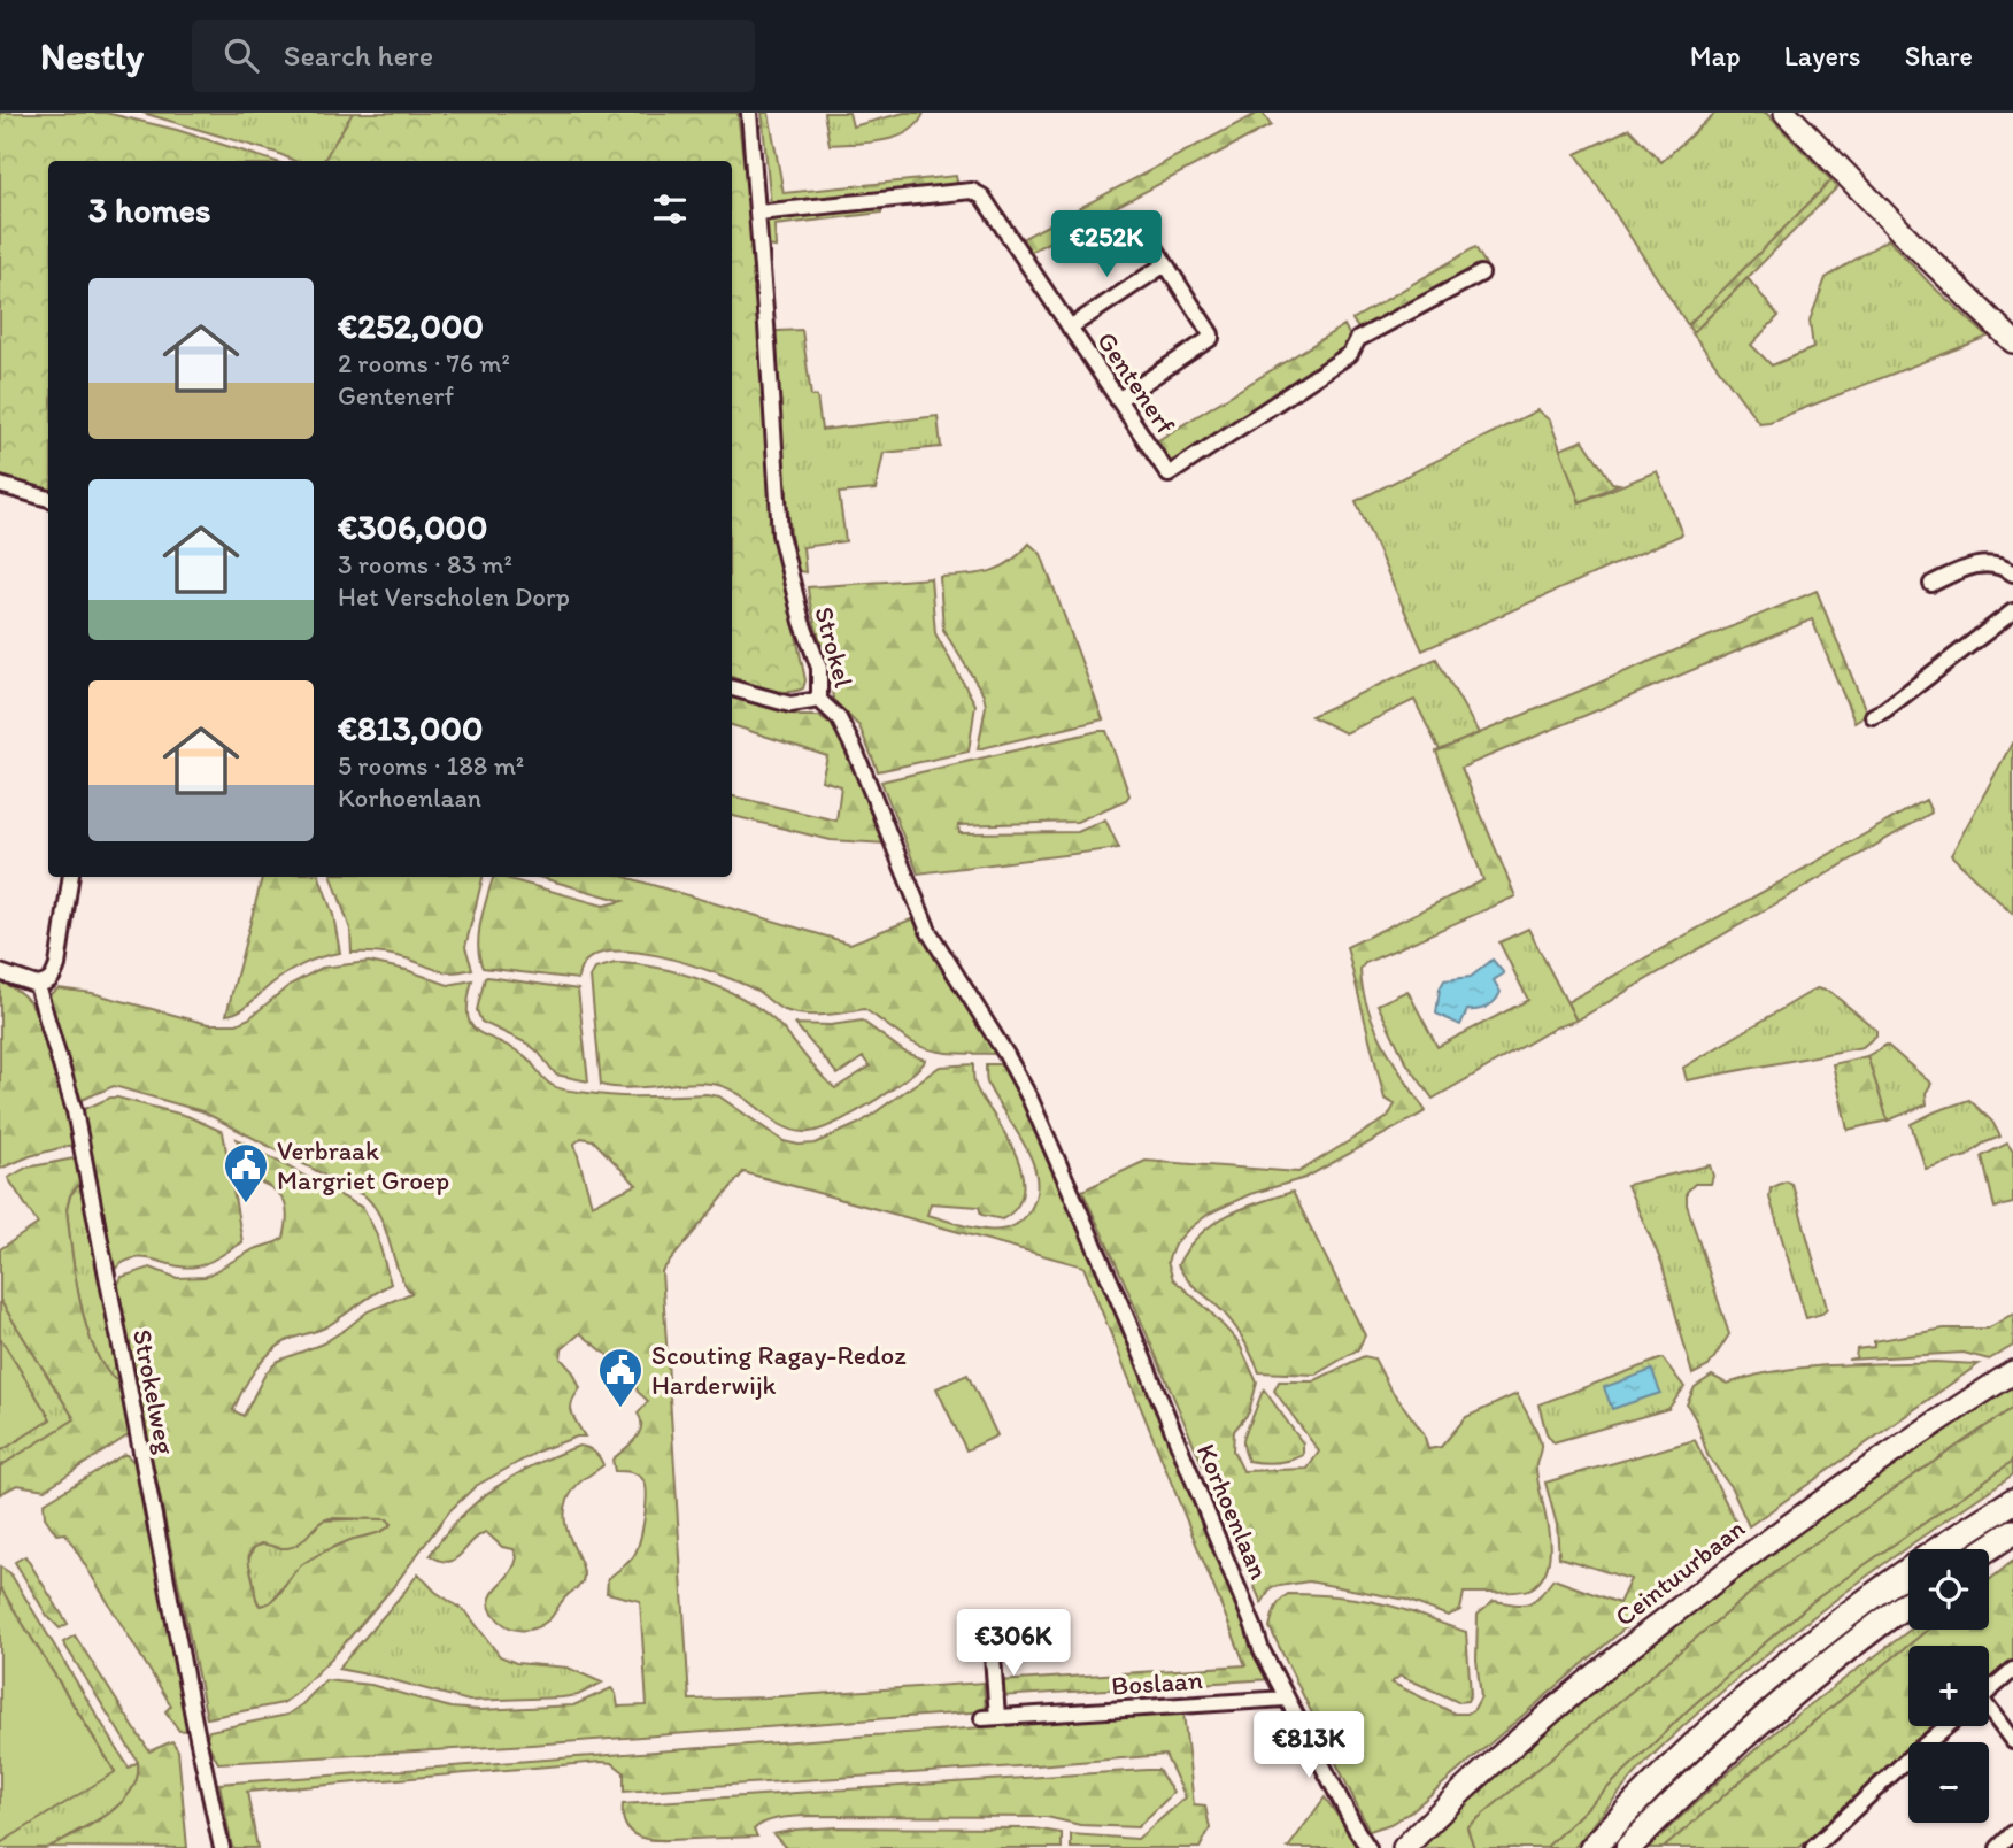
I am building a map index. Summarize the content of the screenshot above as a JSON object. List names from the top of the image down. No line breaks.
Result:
{"streets":{"main road":["Ceintuurbaan"],"street":["Gentenerf","Strokel","Strokelweg","Korhoenlaan","Boslaan"]},"crossings":[["Gentenerf","Strokel"],["Strokel","Korhoenlaan"],["Korhoenlaan","Boslaan"]],"places":{"public building":["Verbraak Margriet Groep","Scouting Ragay-Redoz Harderwijk"]},"page":{"header":"Nestly","search":"Search here","nav":["Map","Layers","Share"],"heading":"3 homes","price":["€252K","€306K","€813K"],"list":[{"name":"€252,000","note":"2 rooms · 76 m² · Gentenerf"},{"name":"€306,000","note":"3 rooms · 83 m² · Het Verscholen Dorp"},{"name":"€813,000","note":"5 rooms · 188 m² · Korhoenlaan"}],"map_buttons":["+","−"]}}
